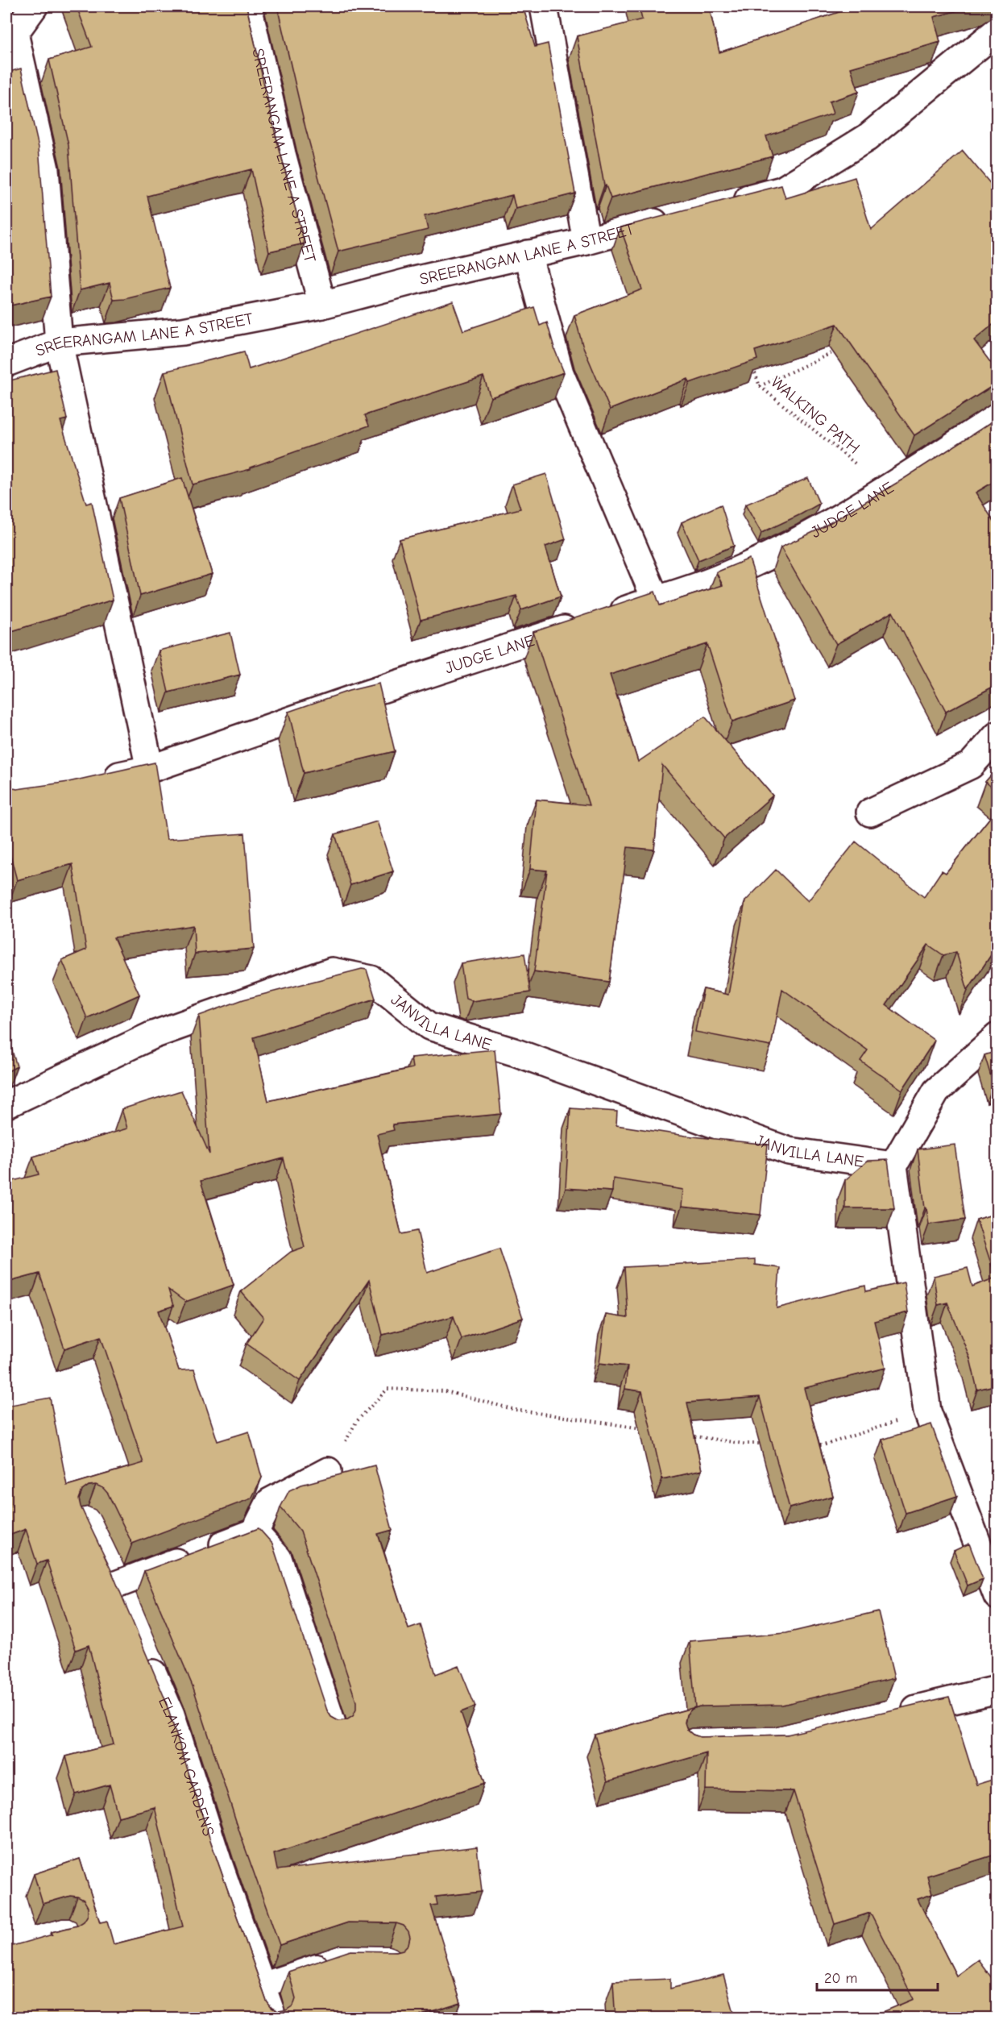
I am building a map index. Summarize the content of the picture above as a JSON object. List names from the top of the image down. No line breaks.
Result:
{"streets":{"street":["SREERANGAM LANE A STREET","JUDGE LANE","JANVILLA LANE","ELANKOM GARDENS"],"path":["WALKING PATH"]},"crossings":[["WALKING PATH","JUDGE LANE"]],"scale_bar":"20 m"}
